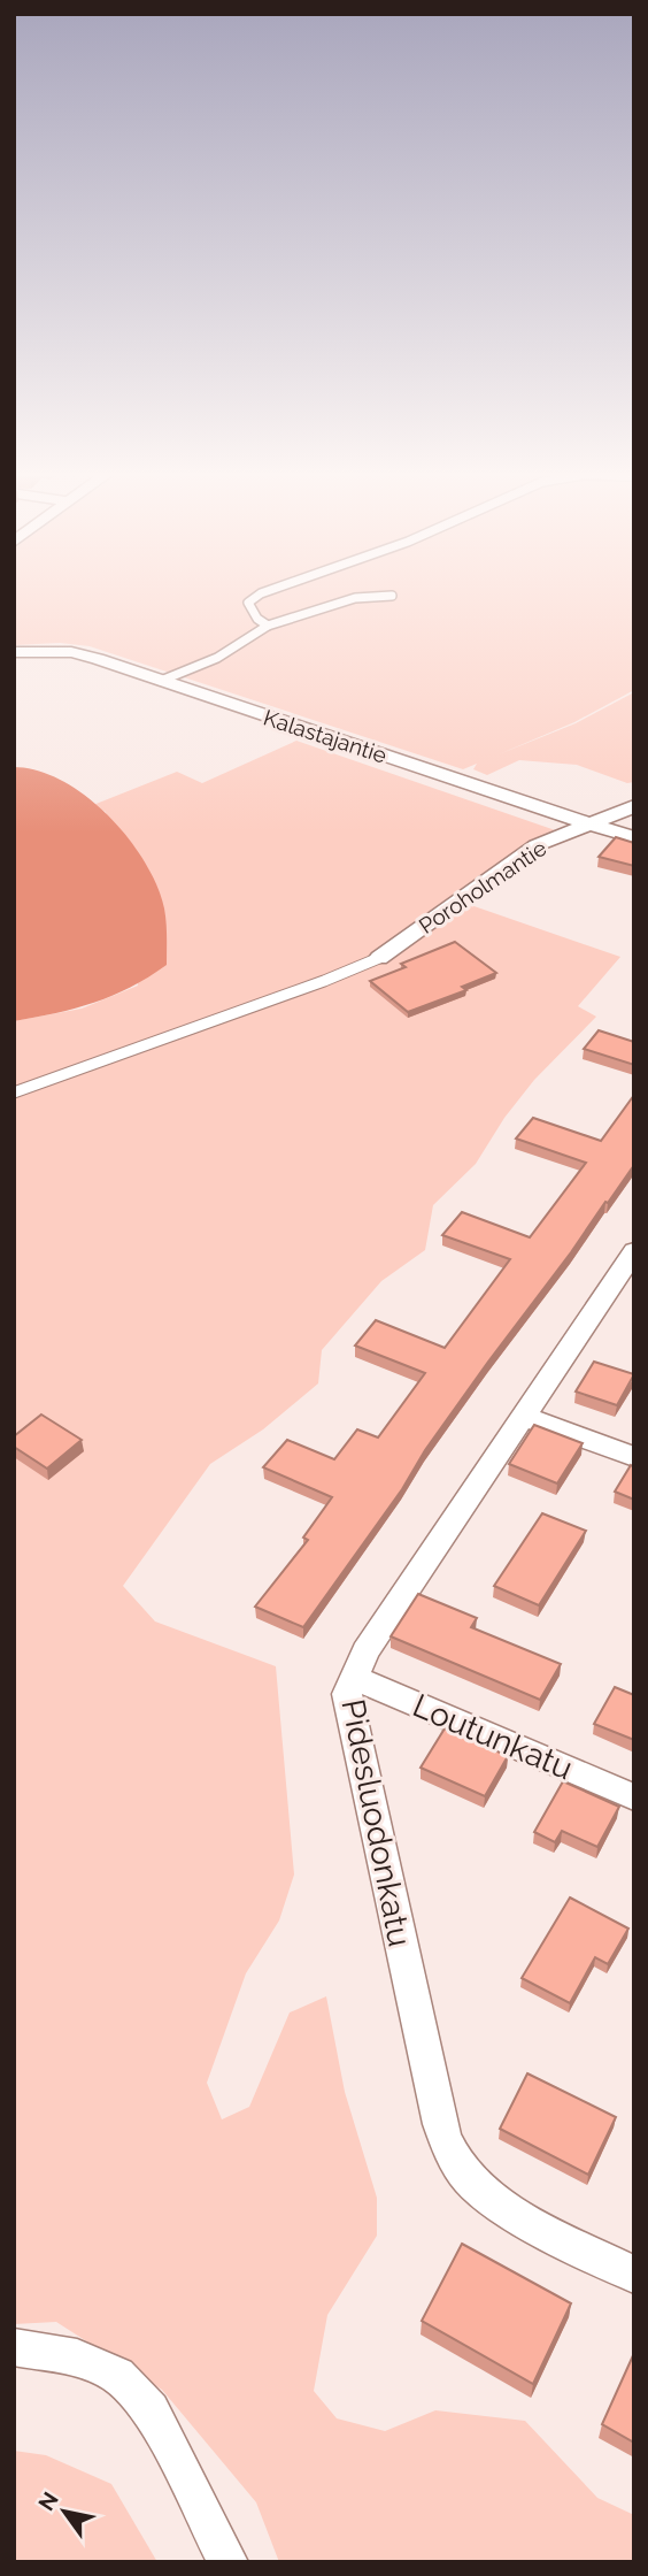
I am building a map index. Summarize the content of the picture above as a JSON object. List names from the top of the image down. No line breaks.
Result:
{"streets":{"street":["Kalastajantie","Poroholmantie","Loutunkatu","Pidesluodonkatu"]},"crossings":[["Kalastajantie","Poroholmantie"],["Loutunkatu","Pidesluodonkatu"]],"north":"top left"}
